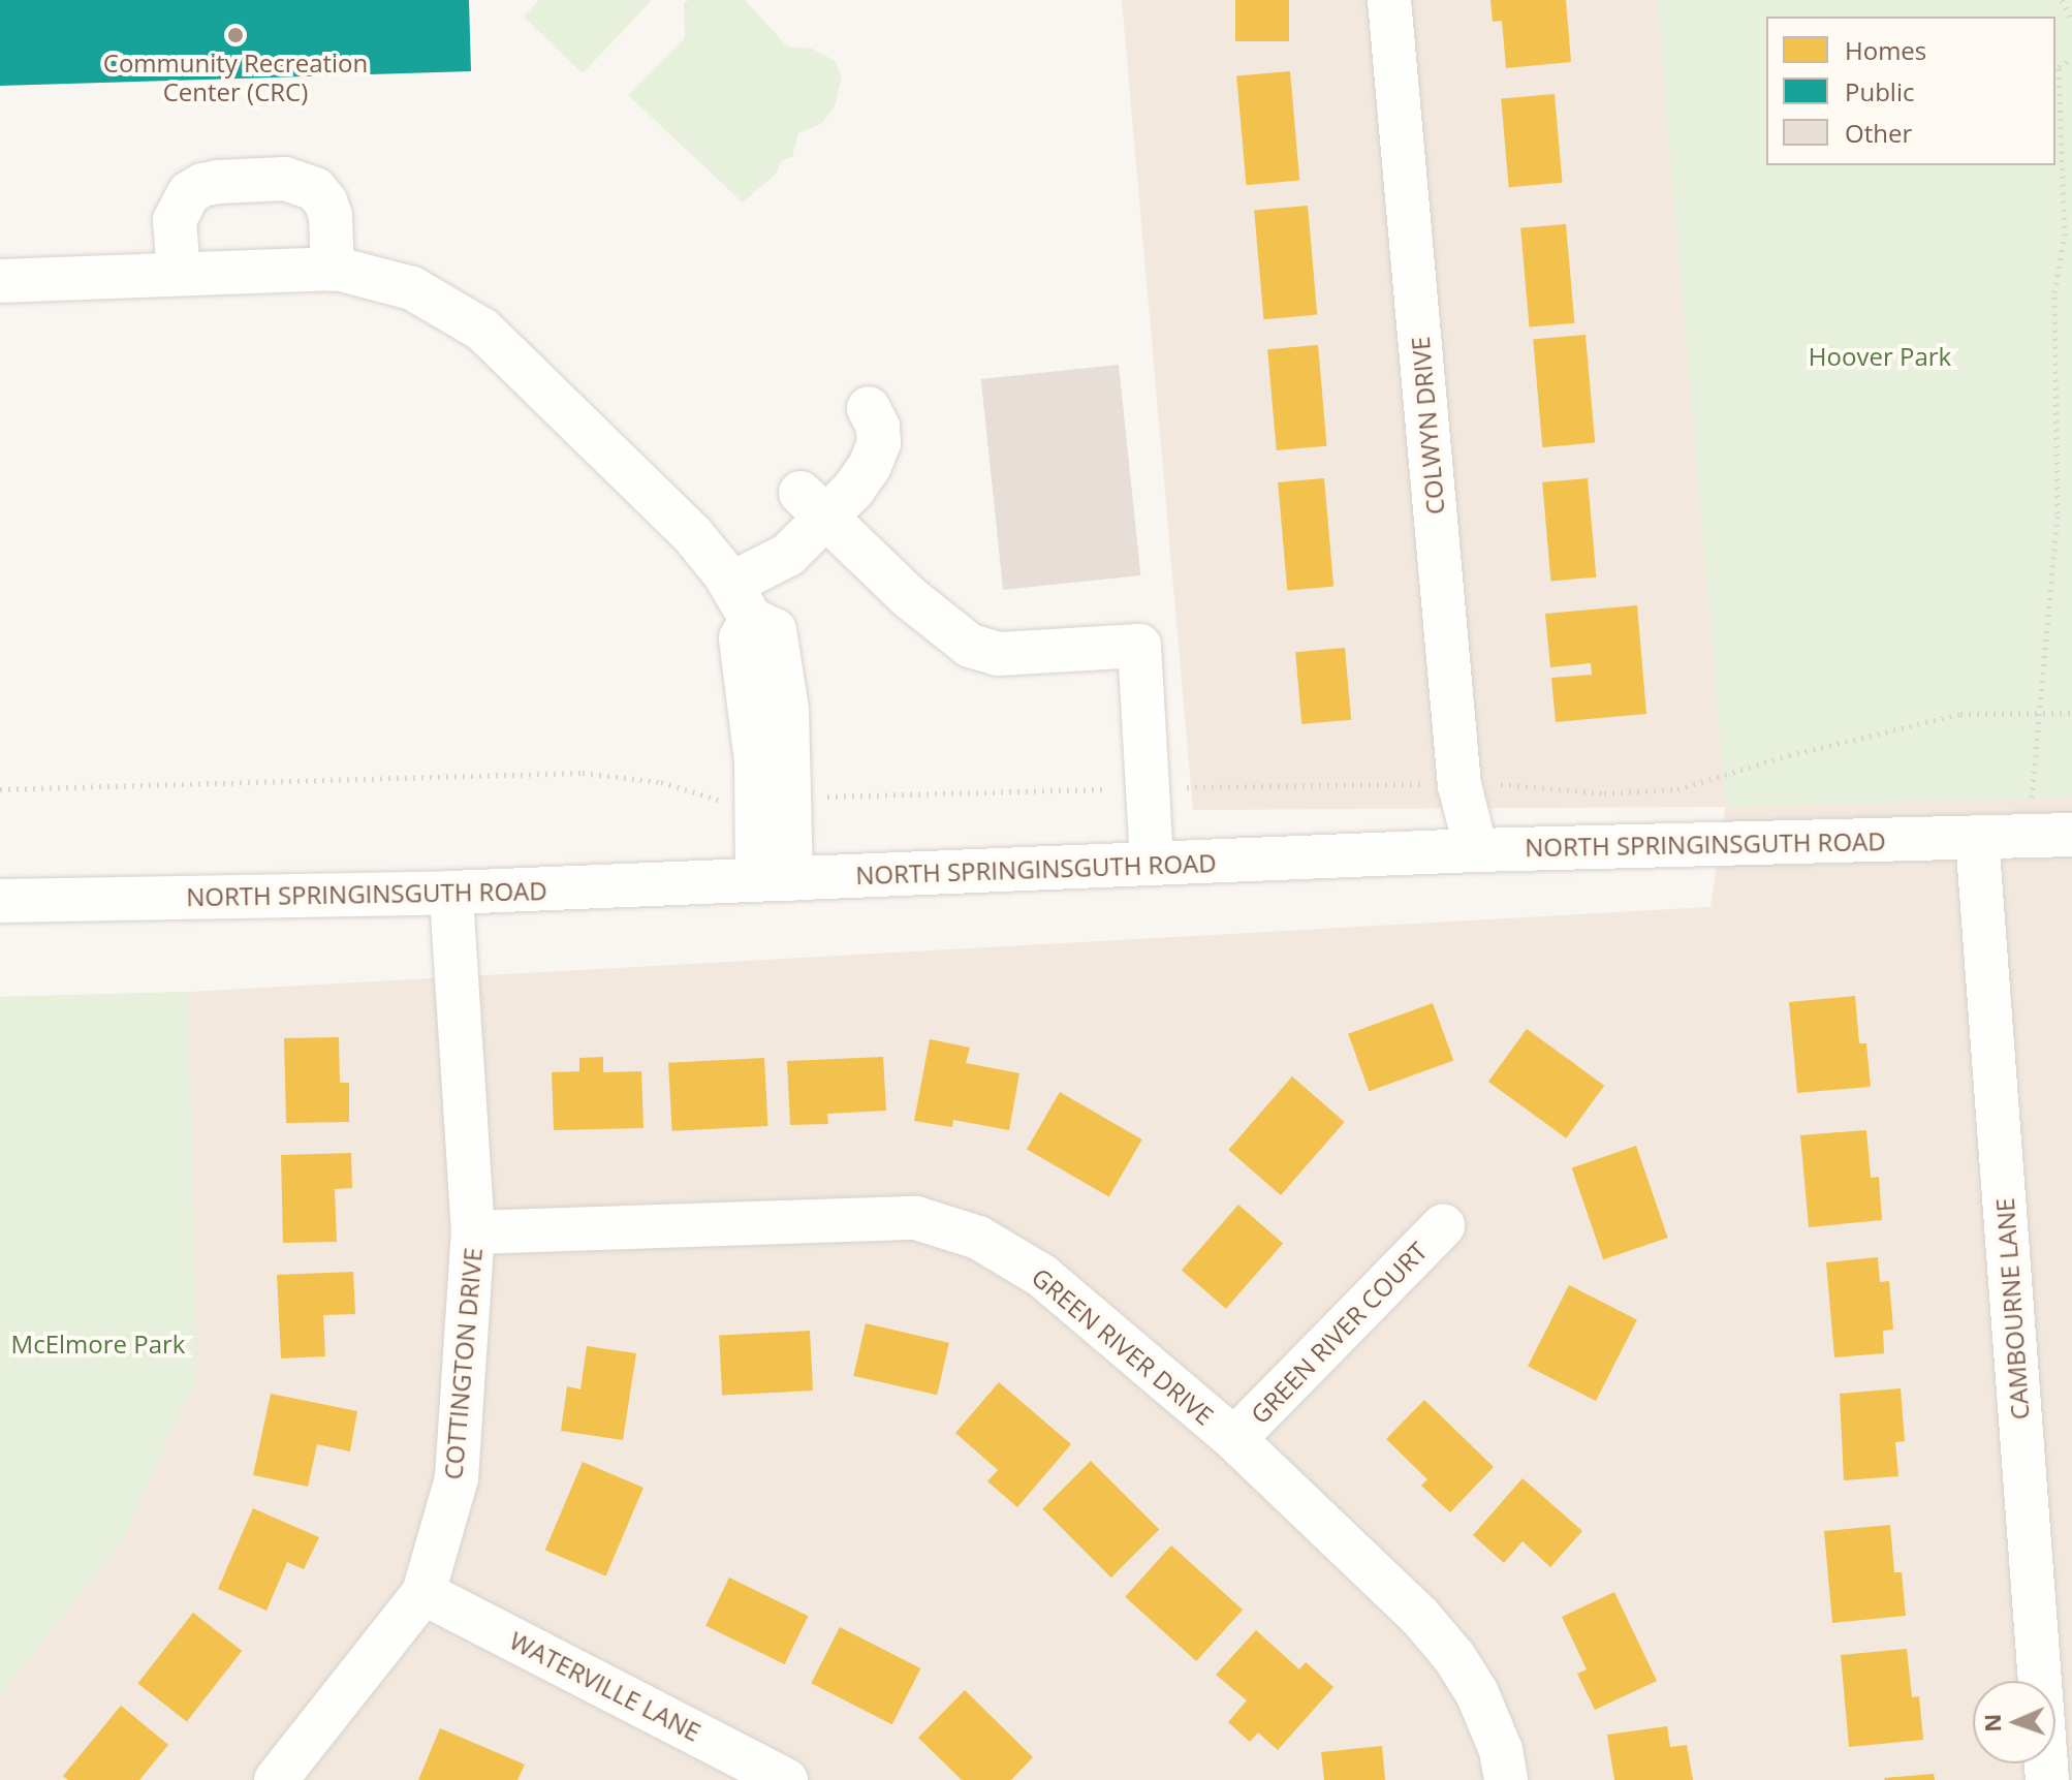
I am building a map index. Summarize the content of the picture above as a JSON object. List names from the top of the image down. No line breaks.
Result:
{"streets":{"street":["COLWYN DRIVE","NORTH SPRINGINSGUTH ROAD","CAMBOURNE LANE","GREEN RIVER COURT","GREEN RIVER DRIVE","COTTINGTON DRIVE","WATERVILLE LANE"]},"crossings":[["COLWYN DRIVE","NORTH SPRINGINSGUTH ROAD"],["NORTH SPRINGINSGUTH ROAD","CAMBOURNE LANE"],["NORTH SPRINGINSGUTH ROAD","COTTINGTON DRIVE"],["GREEN RIVER COURT","GREEN RIVER DRIVE"],["GREEN RIVER DRIVE","COTTINGTON DRIVE"],["COTTINGTON DRIVE","WATERVILLE LANE"]],"parks":["Hoover Park","McElmore Park"],"places":["Community Recreation Center (CRC)"],"legend":["Homes","Public","Other"],"north":"left"}
